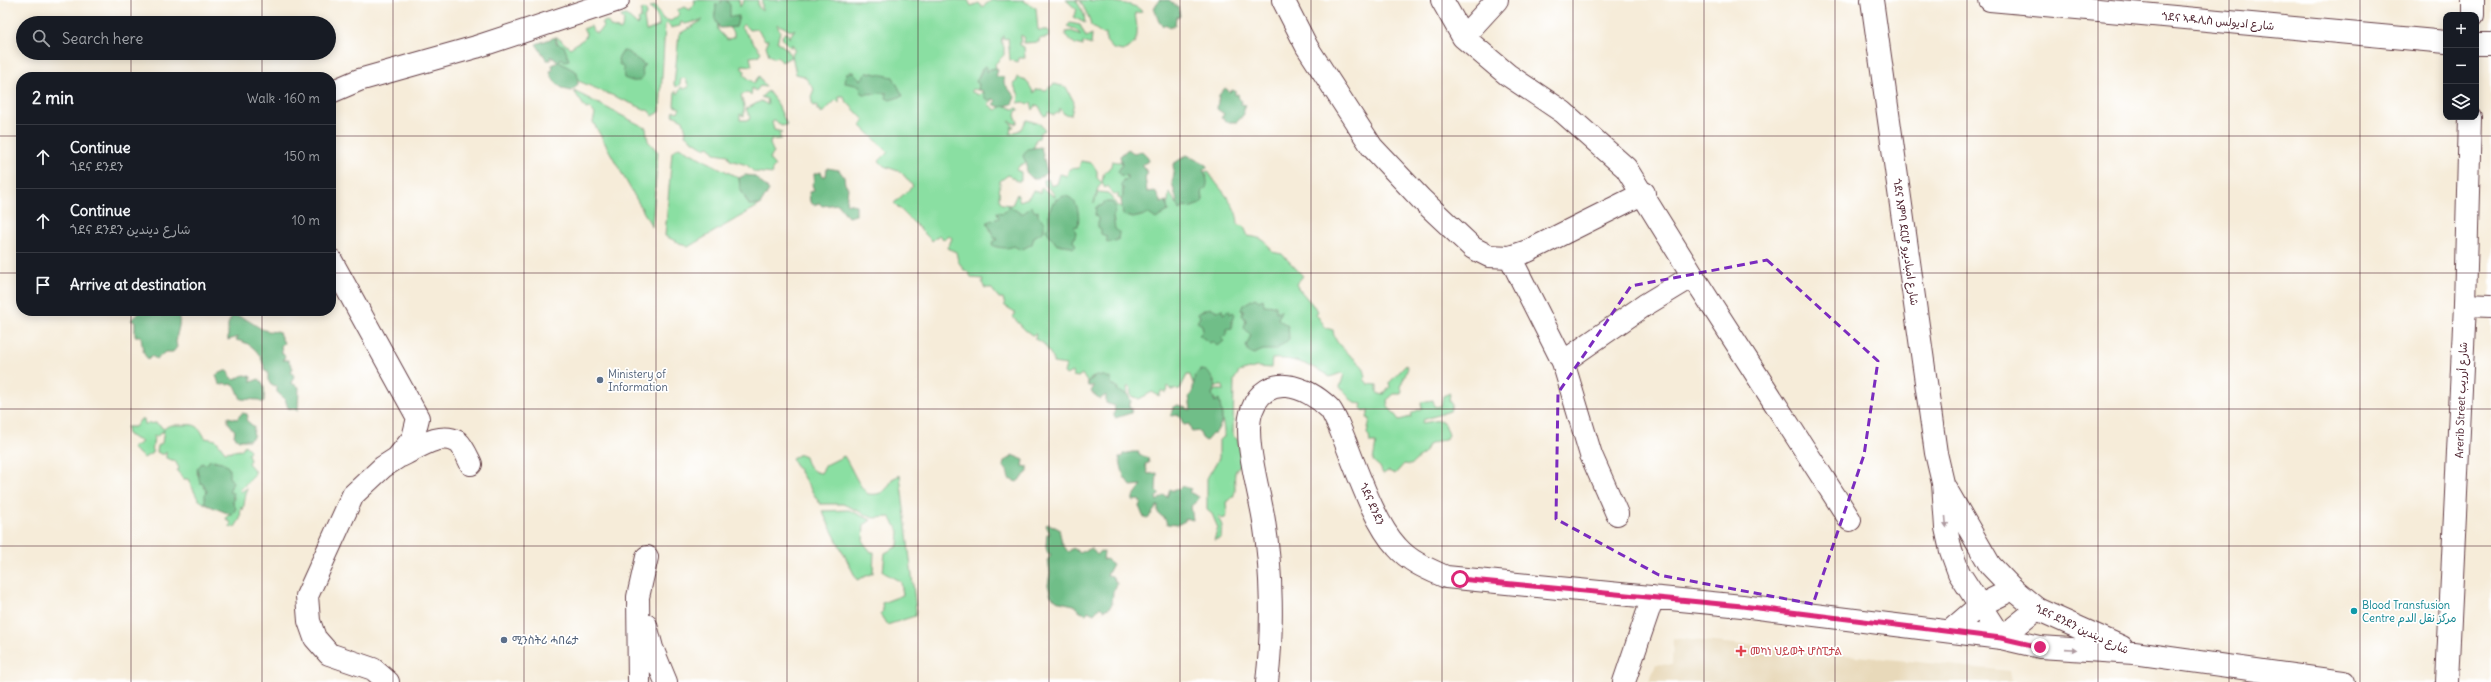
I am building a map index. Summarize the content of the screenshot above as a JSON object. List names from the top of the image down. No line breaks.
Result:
{"streets":{"street":["ጎደና ኣዱሊስ شارع اديولس","ጎደና እምባ ደርሆ شارع امباديرو","Arerib Street شارع أرريب","ጎደና ደንደን","ጎደና ደንደን شارع ديندين"]},"crossings":[["ጎደና እምባ ደርሆ شارع امباديرو","ጎደና ደንደን شارع ديندين"],["ጎደና ደንደን","ጎደና ደንደን شارع ديندين"]],"places":{"other":["Ministery of Information","Blood Transfusion Centre مركز نقل الدم","ሚንስትሪ ሓበሬታ"],"health":["መካነ ህይወት ሆስፒታል"]},"page":{"map_buttons":["+","−"],"search":"Search here","heading":["2 min","Walk · 160 m"],"list":[["Continue","ጎደና ደንደን","150 m"],["Continue","ጎደና ደንደን شارع ديندين","10 m"],"Arrive at destination"]}}
